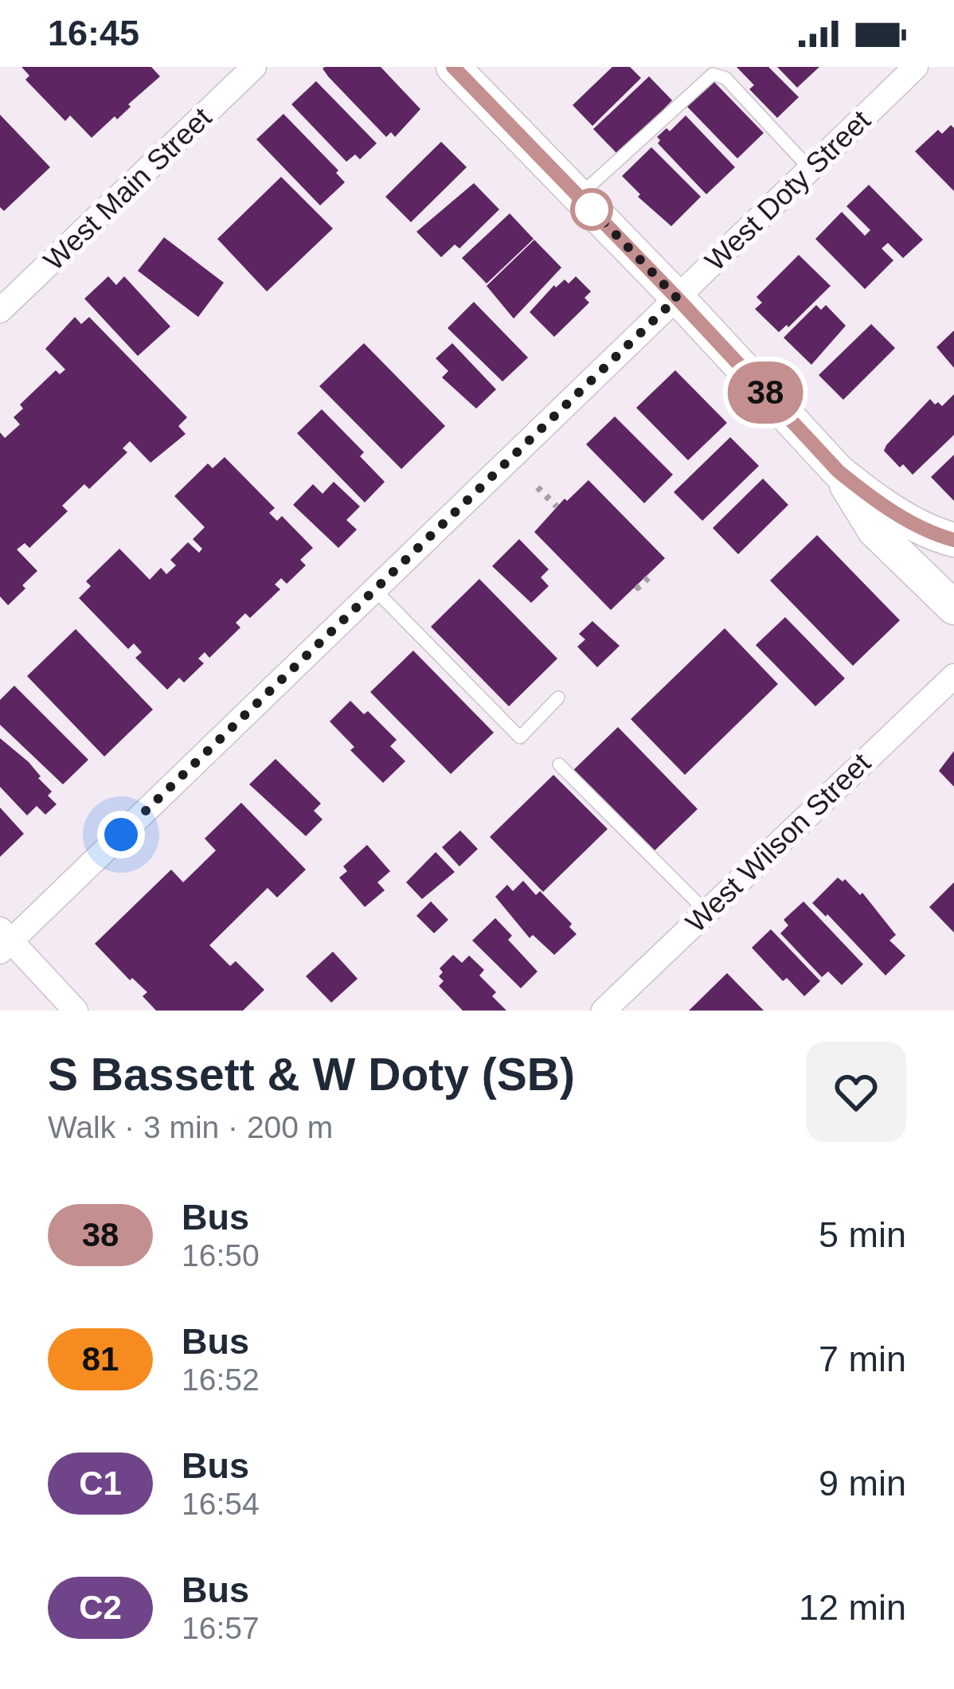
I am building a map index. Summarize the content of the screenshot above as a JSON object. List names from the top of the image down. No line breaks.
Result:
{"streets":{"street":["West Main Street","West Doty Street","West Wilson Street"]},"lines":["bus line 38"],"page":{"status":"16:45","on_map":"38","heading":["S Bassett & W Doty (SB)","Walk · 3 min · 200 m"],"list":[{"mark":"38","name":"Bus","note":"16:50","value":"5 min"},{"mark":"81","name":"Bus","note":"16:52","value":"7 min"},{"mark":"C1","name":"Bus","note":"16:54","value":"9 min"},{"mark":"C2","name":"Bus","note":"16:57","value":"12 min"}]}}
